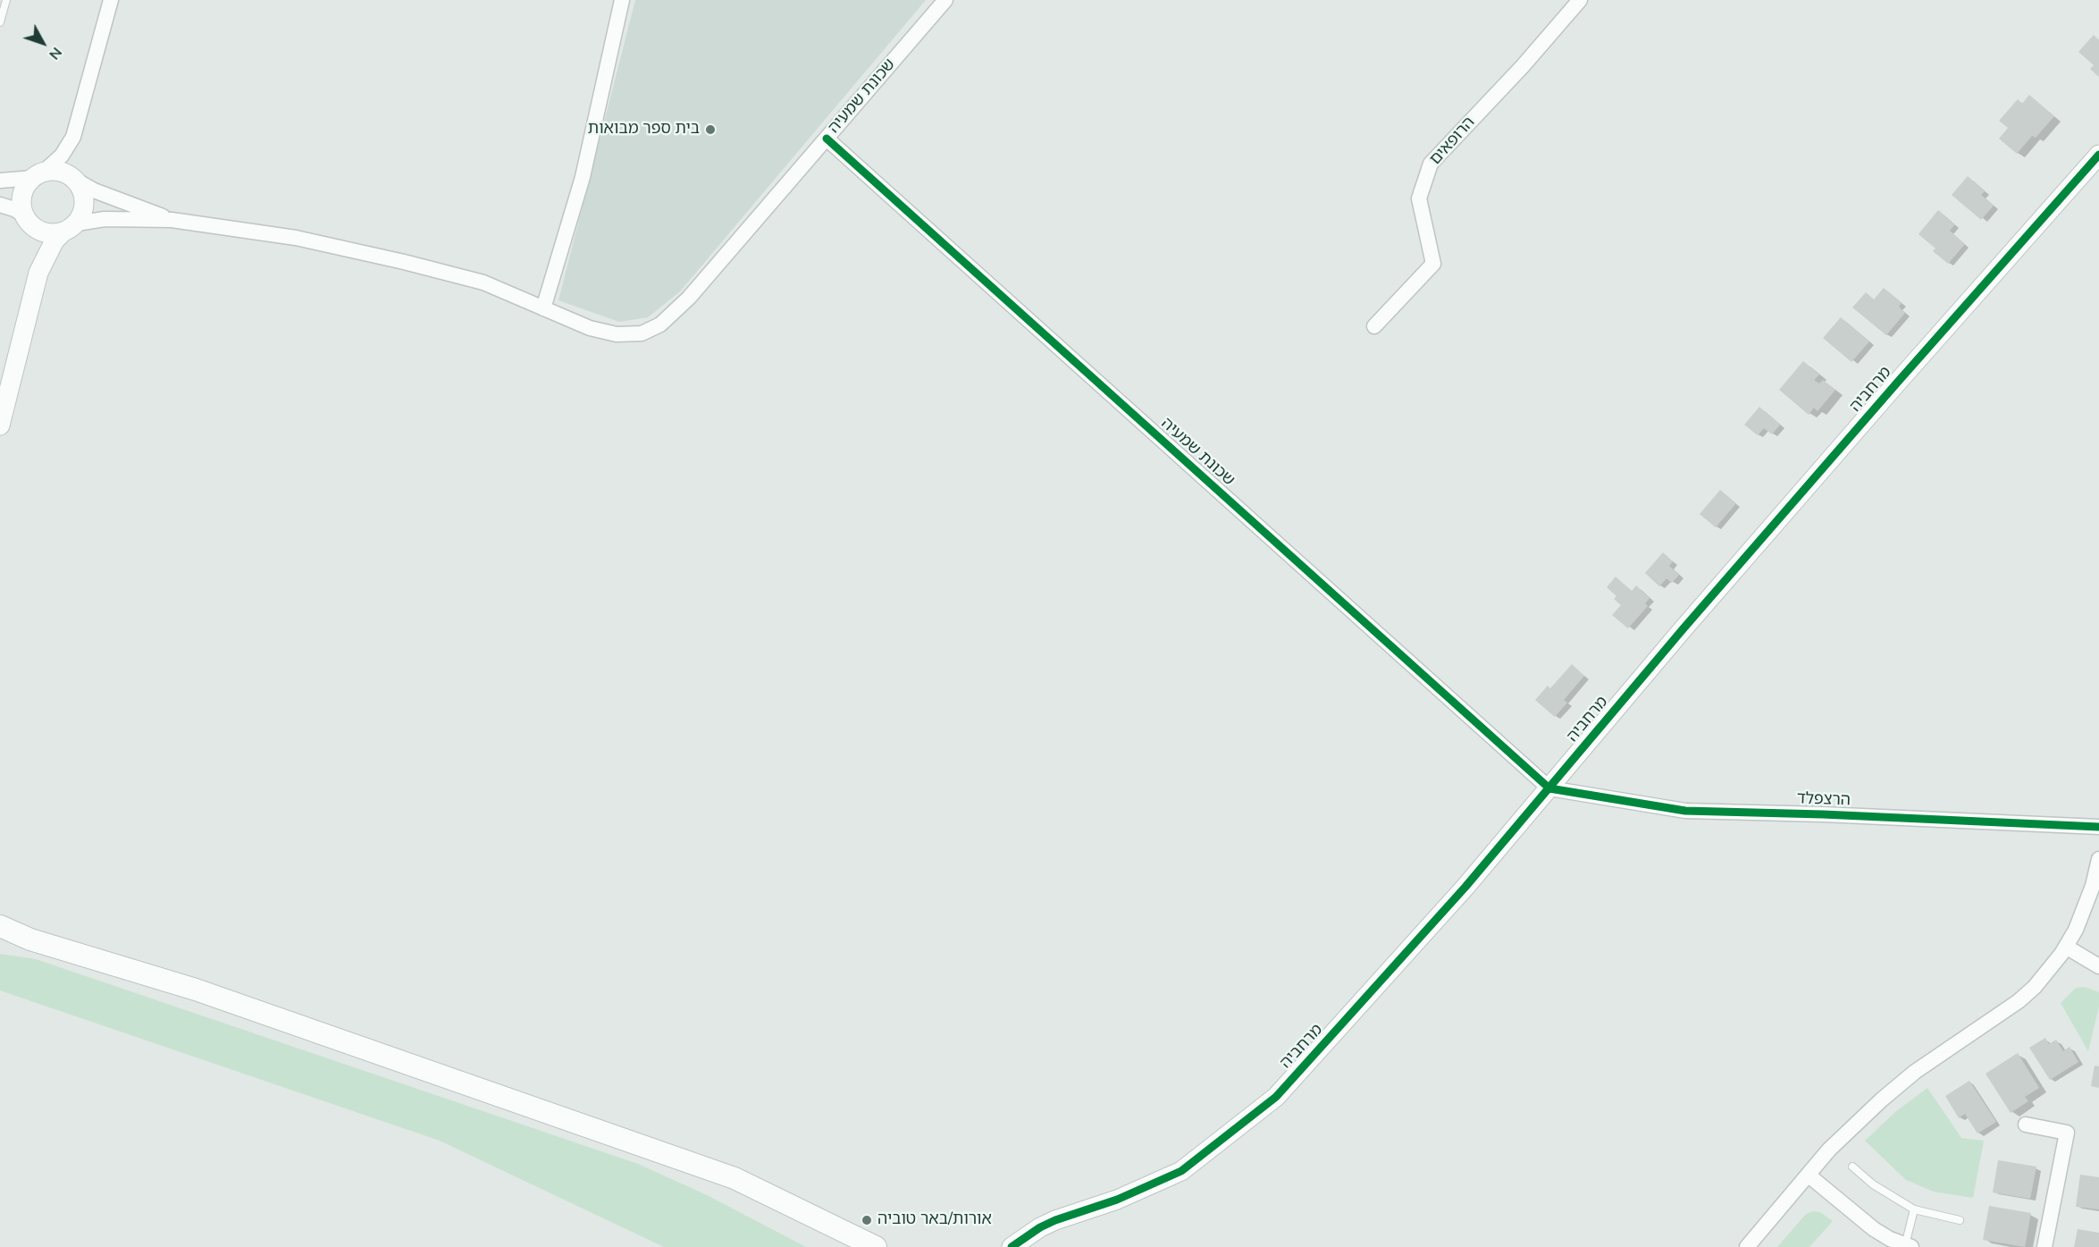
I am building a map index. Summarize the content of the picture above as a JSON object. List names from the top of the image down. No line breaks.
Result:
{"streets":{"street":["שכונת שמעיה","הרופאים","מרחביה","הרצפלד"]},"crossings":[["שכונת שמעיה","מרחביה"],["שכונת שמעיה","הרצפלד"],["מרחביה","הרצפלד"]],"places":["בית ספר מבואות","אורות/באר טוביה"],"north":"bottom right"}
